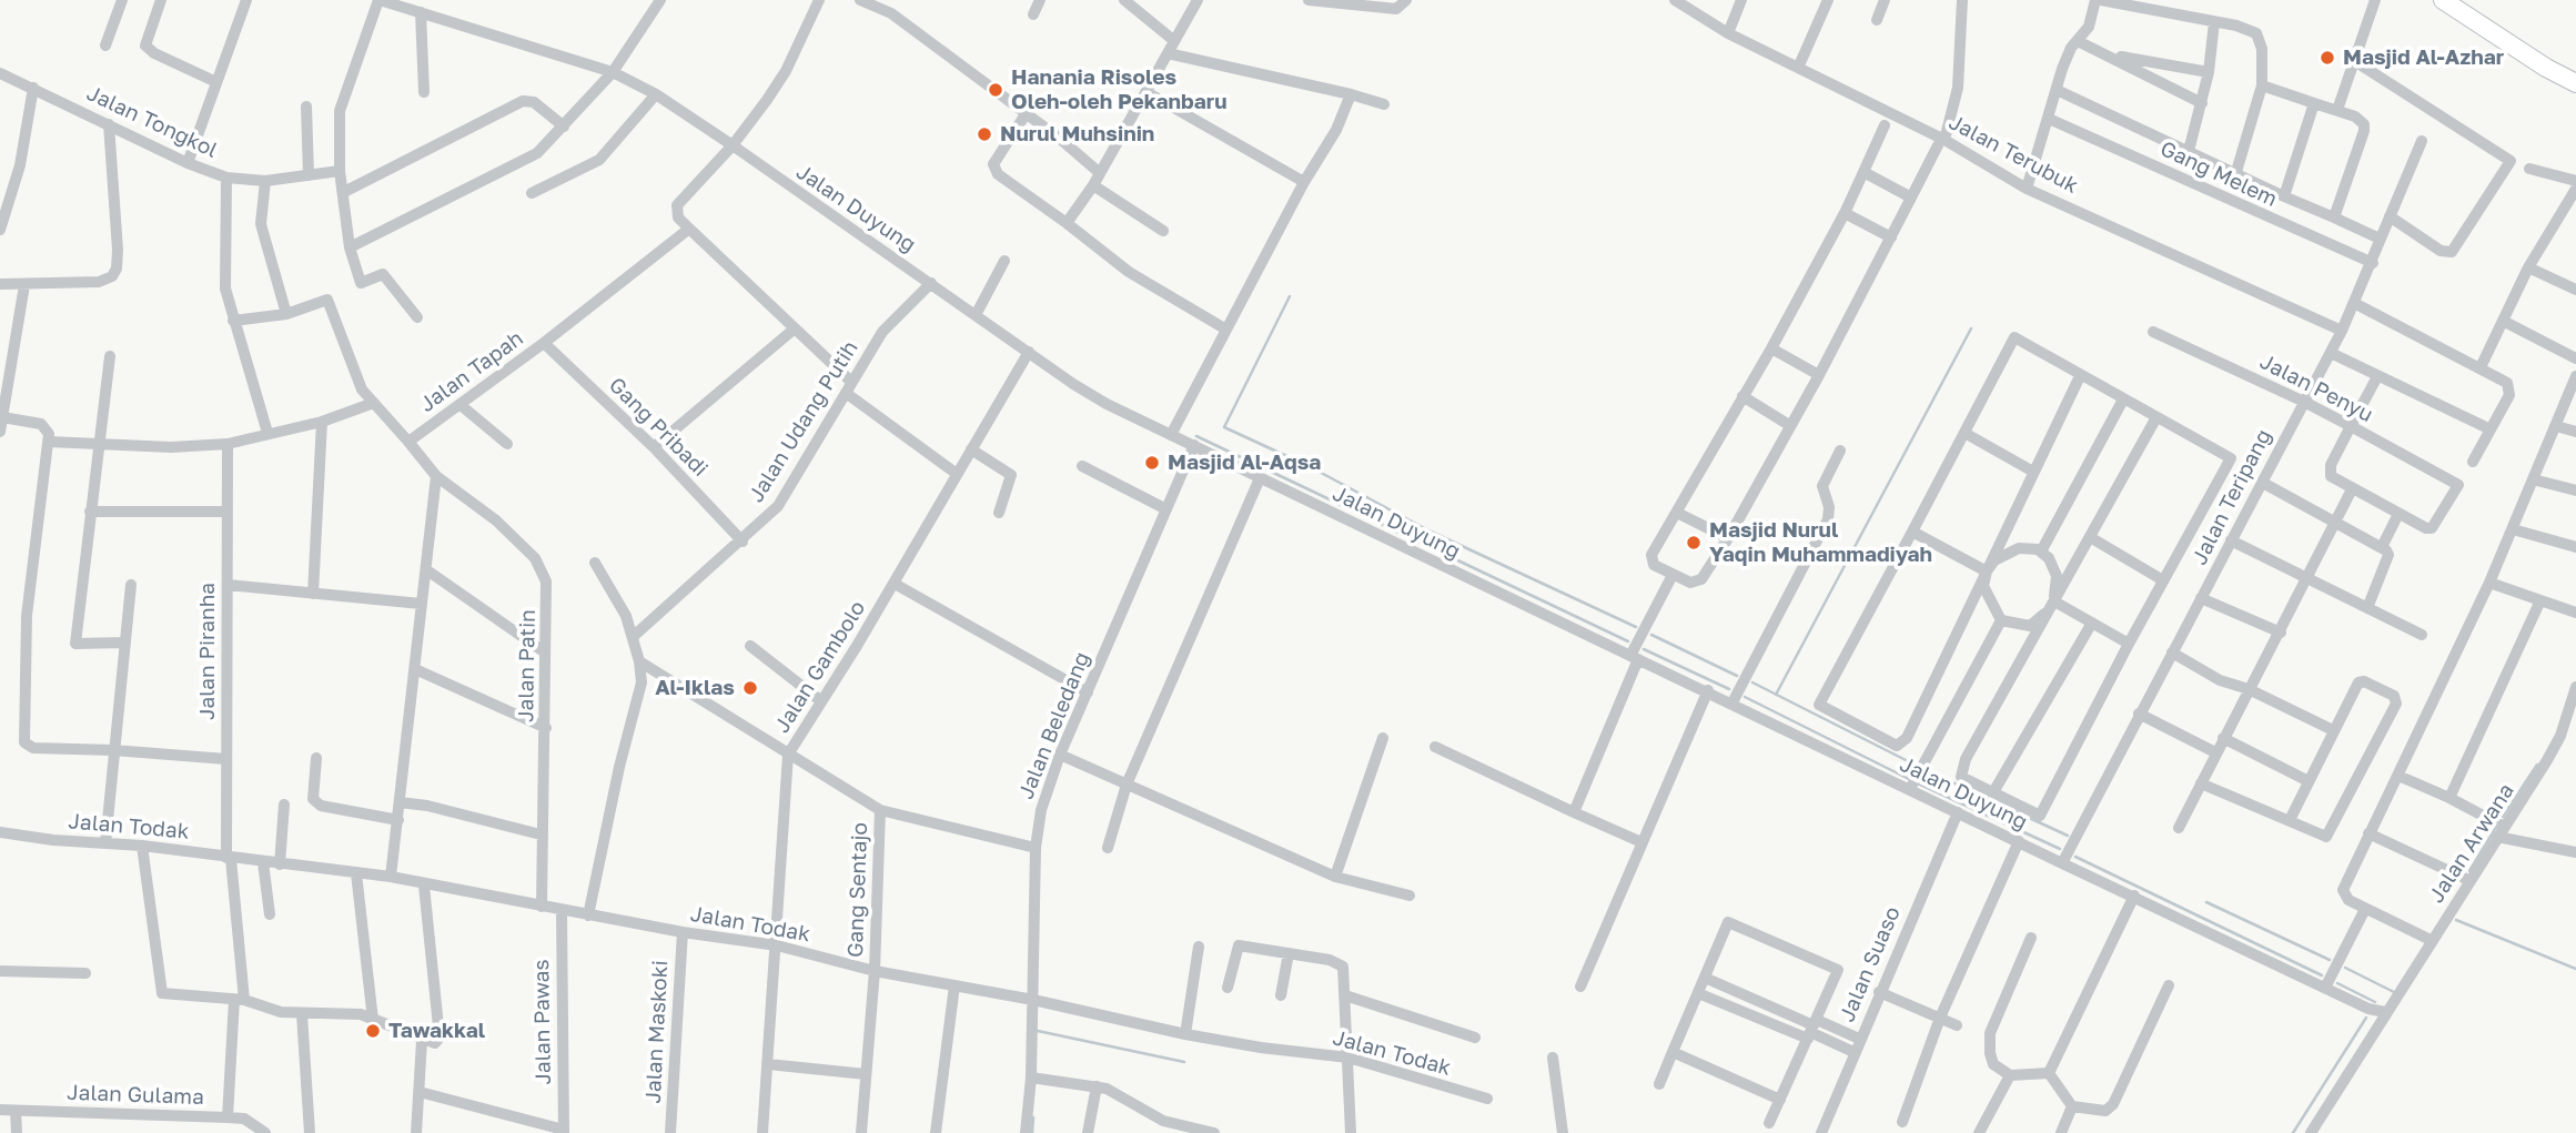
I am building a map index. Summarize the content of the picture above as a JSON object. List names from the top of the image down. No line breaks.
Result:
{"streets":{"street":["Jalan Tongkol","Jalan Terubuk","Gang Melem","Jalan Duyung","Jalan Tapah","Jalan Penyu","Jalan Udang Putih","Gang Pribadi","Jalan Teripang","Jalan Piranha","Jalan Patin","Jalan Gambolo","Jalan Beledang","Jalan Todak","Jalan Arwana","Gang Sentajo","Jalan Suaso","Jalan Pawas","Jalan Maskoki","Jalan Gulama"]},"crossings":[["Jalan Terubuk","Jalan Teripang"],["Gang Melem","Jalan Teripang"],["Jalan Duyung","Jalan Udang Putih"],["Jalan Duyung","Jalan Teripang"],["Jalan Duyung","Jalan Gambolo"],["Jalan Duyung","Jalan Beledang"],["Jalan Duyung","Jalan Arwana"],["Jalan Duyung","Jalan Suaso"],["Jalan Tapah","Gang Pribadi"],["Jalan Penyu","Jalan Teripang"],["Jalan Udang Putih","Gang Pribadi"],["Jalan Piranha","Jalan Todak"],["Jalan Piranha","Jalan Gulama"],["Jalan Patin","Jalan Todak"],["Jalan Gambolo","Jalan Todak"],["Jalan Beledang","Jalan Todak"],["Jalan Todak","Gang Sentajo"],["Jalan Todak","Jalan Pawas"],["Jalan Todak","Jalan Maskoki"]],"places":["Masjid Al-Azhar","Hanania Risoles Oleh-oleh Pekanbaru","Nurul Muhsinin","Masjid Al-Aqsa","Masjid Nurul Yaqin Muhammadiyah","Al-Iklas","Tawakkal"]}
